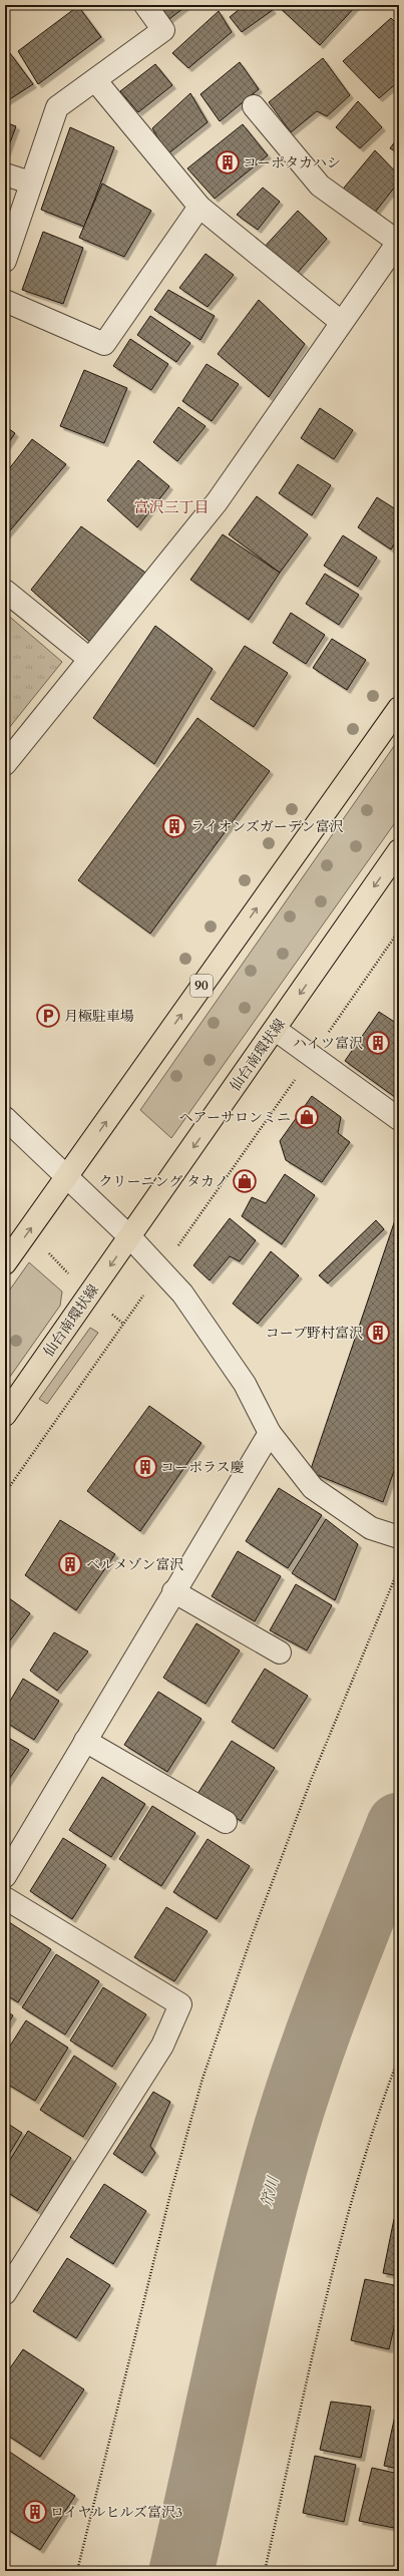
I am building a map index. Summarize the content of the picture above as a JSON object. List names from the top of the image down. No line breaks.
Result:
{"streets":{"main road":["90","仙台南環状線"]},"districts":["富沢三丁目"],"water":["笊川"],"places":{"building":["コーポタカハシ","ライオンズガーデン富沢","ハイツ富沢","コープ野村富沢","コーポラス慶","ベルメゾン富沢","ロイヤルヒルズ富沢3"],"parking":["月極駐車場"],"shop":["ヘアーサロンミニ","クリーニング タカノ"]}}
